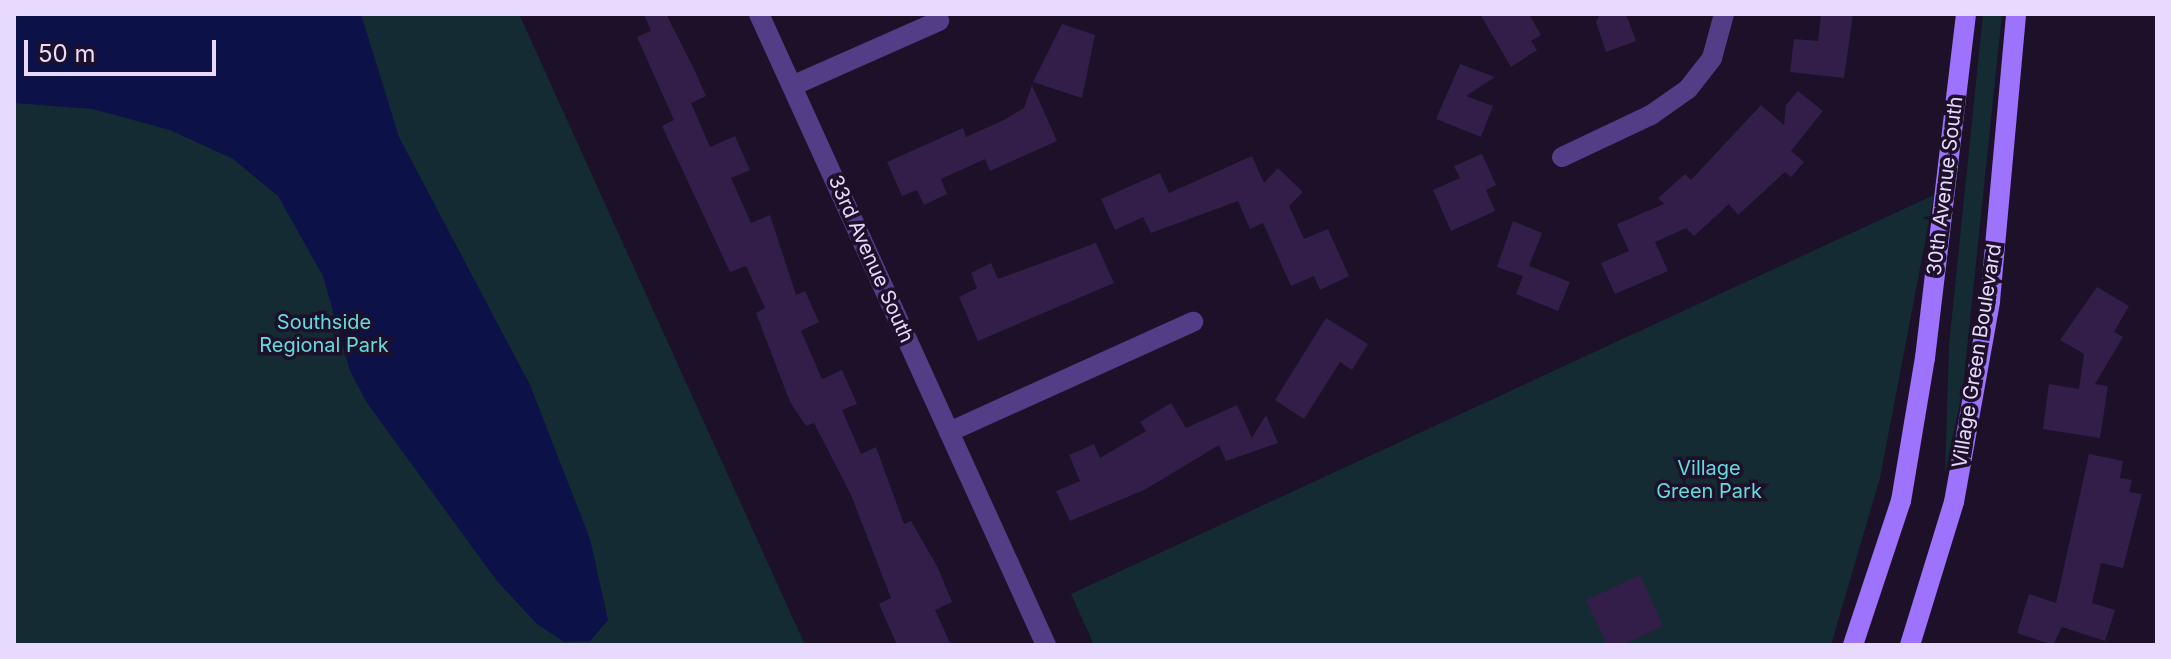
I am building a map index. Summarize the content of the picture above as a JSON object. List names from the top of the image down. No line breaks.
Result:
{"streets":{"street":["30th Avenue South","33rd Avenue South","Village Green Boulevard"]},"parks":["Southside Regional Park","Village Green Park"],"scale_bar":"50 m"}
